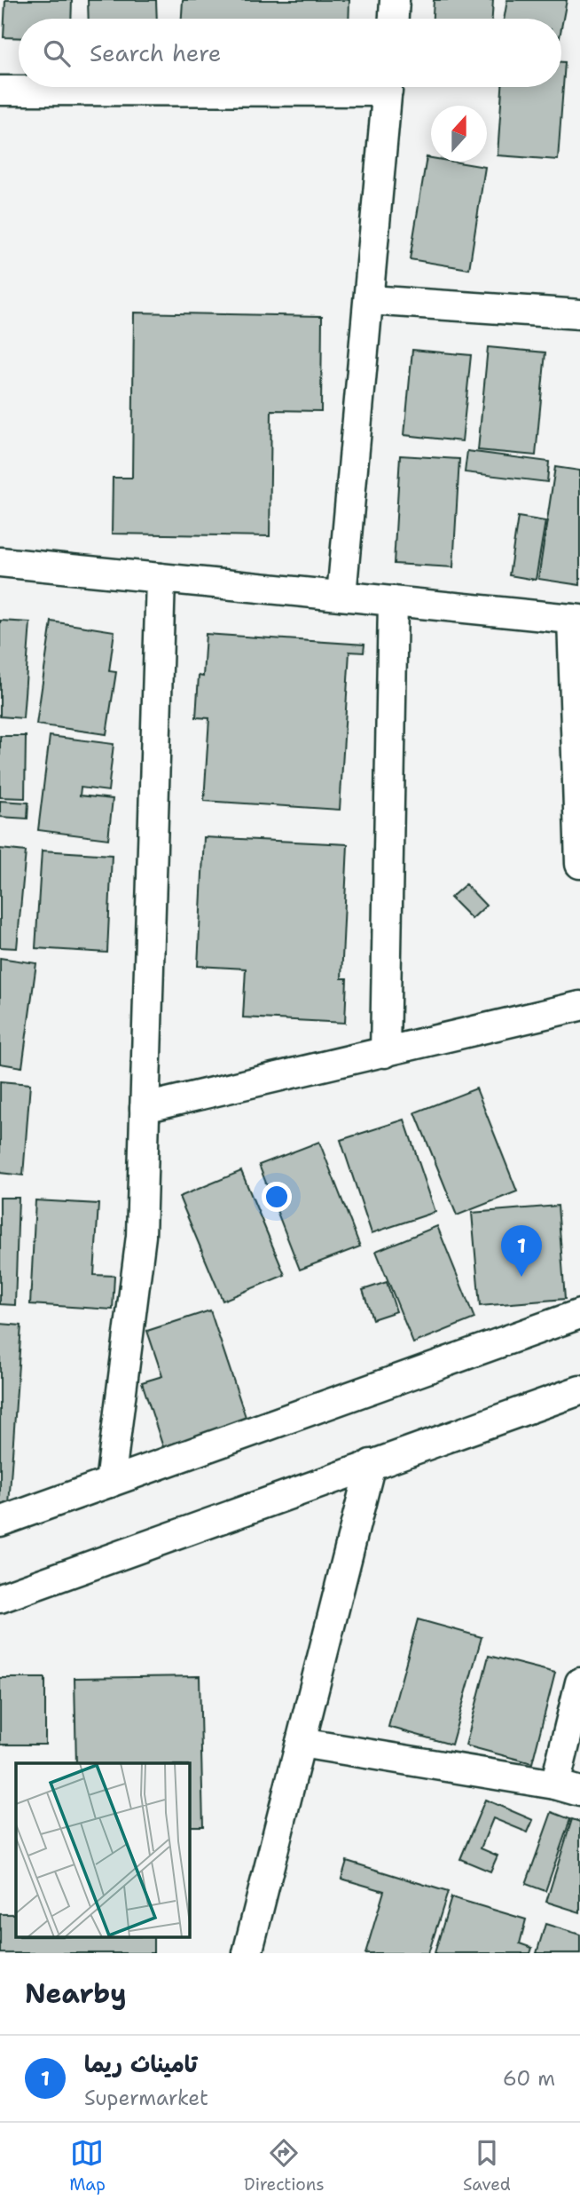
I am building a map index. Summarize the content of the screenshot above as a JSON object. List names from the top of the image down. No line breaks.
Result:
{"north":"top","page":{"search":"Search here","pins":"1","heading":"Nearby","list":[{"mark":"1","name":"تاميناث ريما","note":"Supermarket","value":"60 m"}],"nav":["Map","Directions","Saved"]}}
